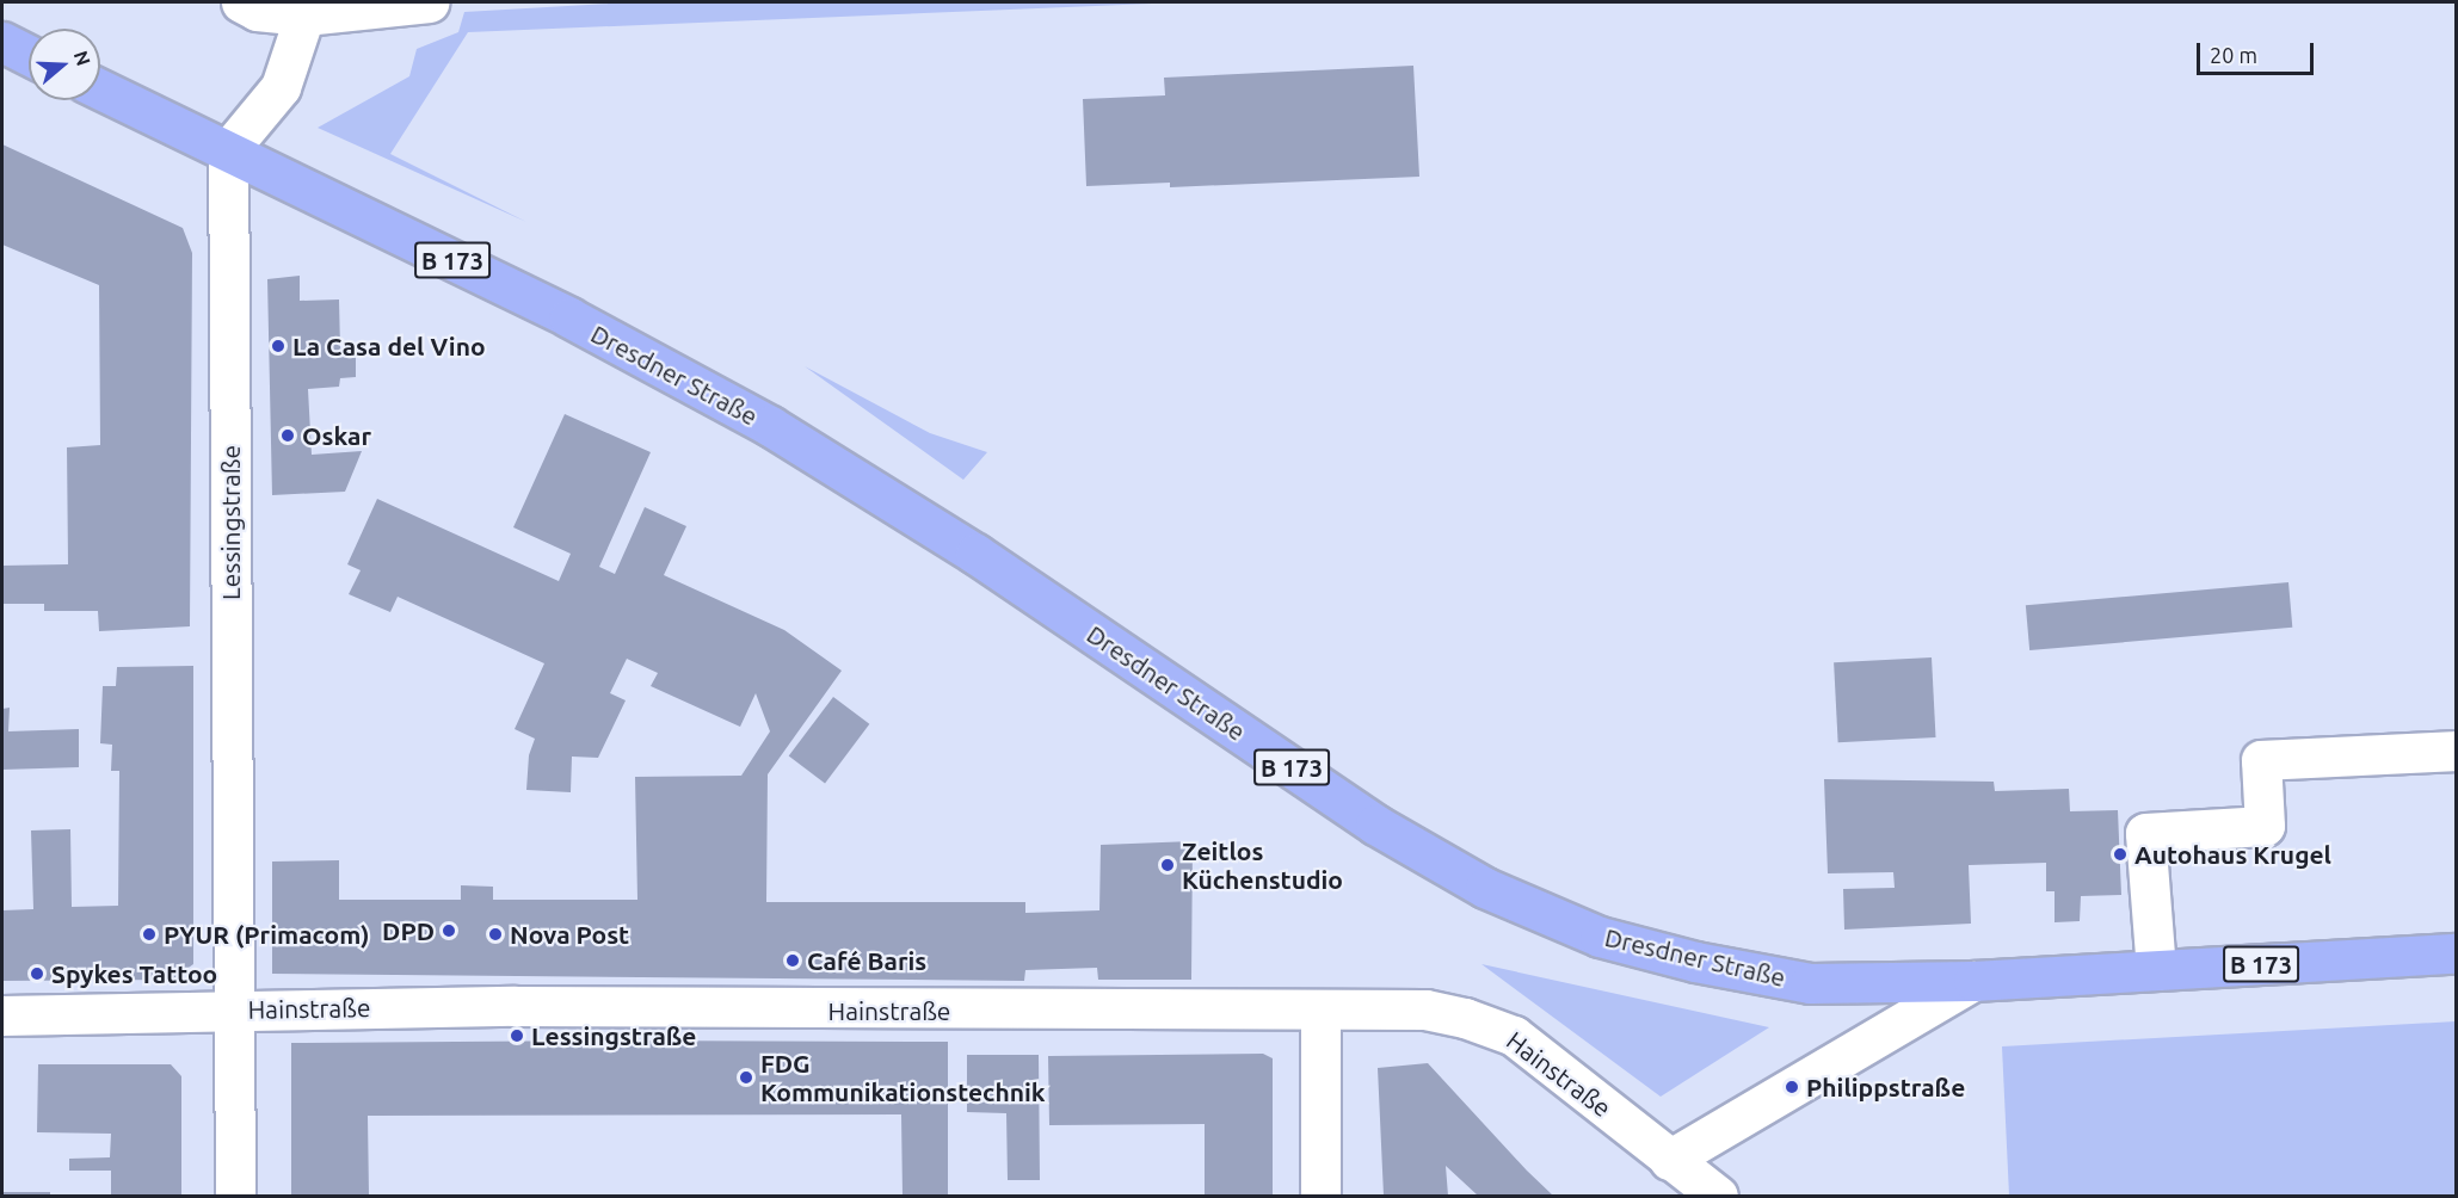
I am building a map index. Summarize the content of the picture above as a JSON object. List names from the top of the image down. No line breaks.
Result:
{"streets":{"main road":["B 173","Dresdner Straße"],"street":["Lessingstraße","Hainstraße"]},"crossings":[["Dresdner Straße","Lessingstraße"],["Lessingstraße","Hainstraße"]],"places":["La Casa del Vino","Oskar","Autohaus Krugel","Zeitlos Küchenstudio","DPD","PYUR (Primacom)","Nova Post","Café Baris","Spykes Tattoo","Lessingstraße","FDG Kommunikationstechnik","Philippstraße"],"scale_bar":"20 m","north":"right"}
